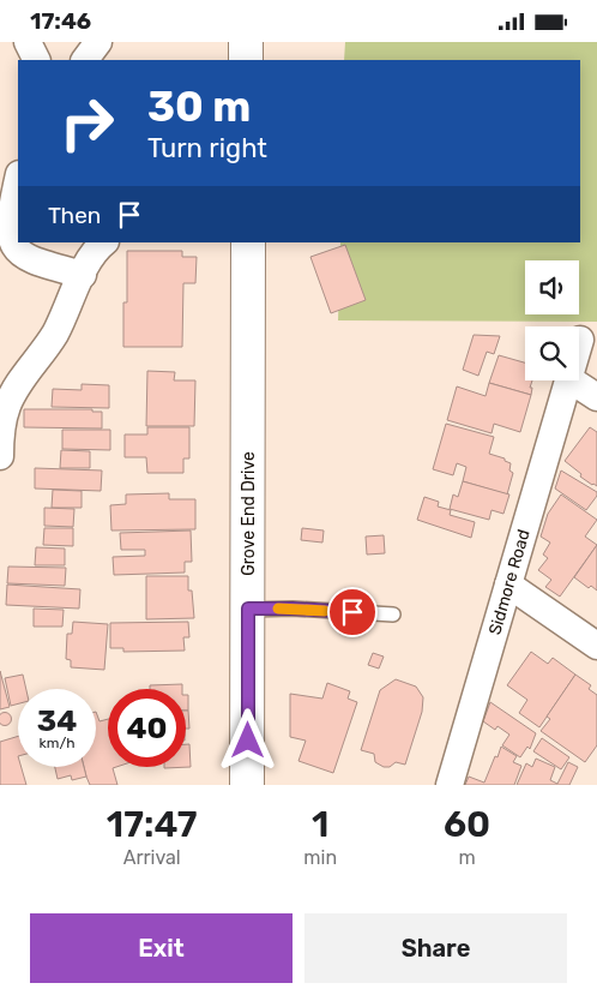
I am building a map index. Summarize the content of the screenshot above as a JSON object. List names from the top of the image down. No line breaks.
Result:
{"streets":{"street":["Grove End Drive","Sidmore Road"]},"page":{"status":"17:46","turn":["30 m","Turn right"],"then":"Then","speed":"34 km/h","limit":"40","eta":["17:47","Arrival","1","min","60","m"],"buttons":["Exit","Share"]}}
